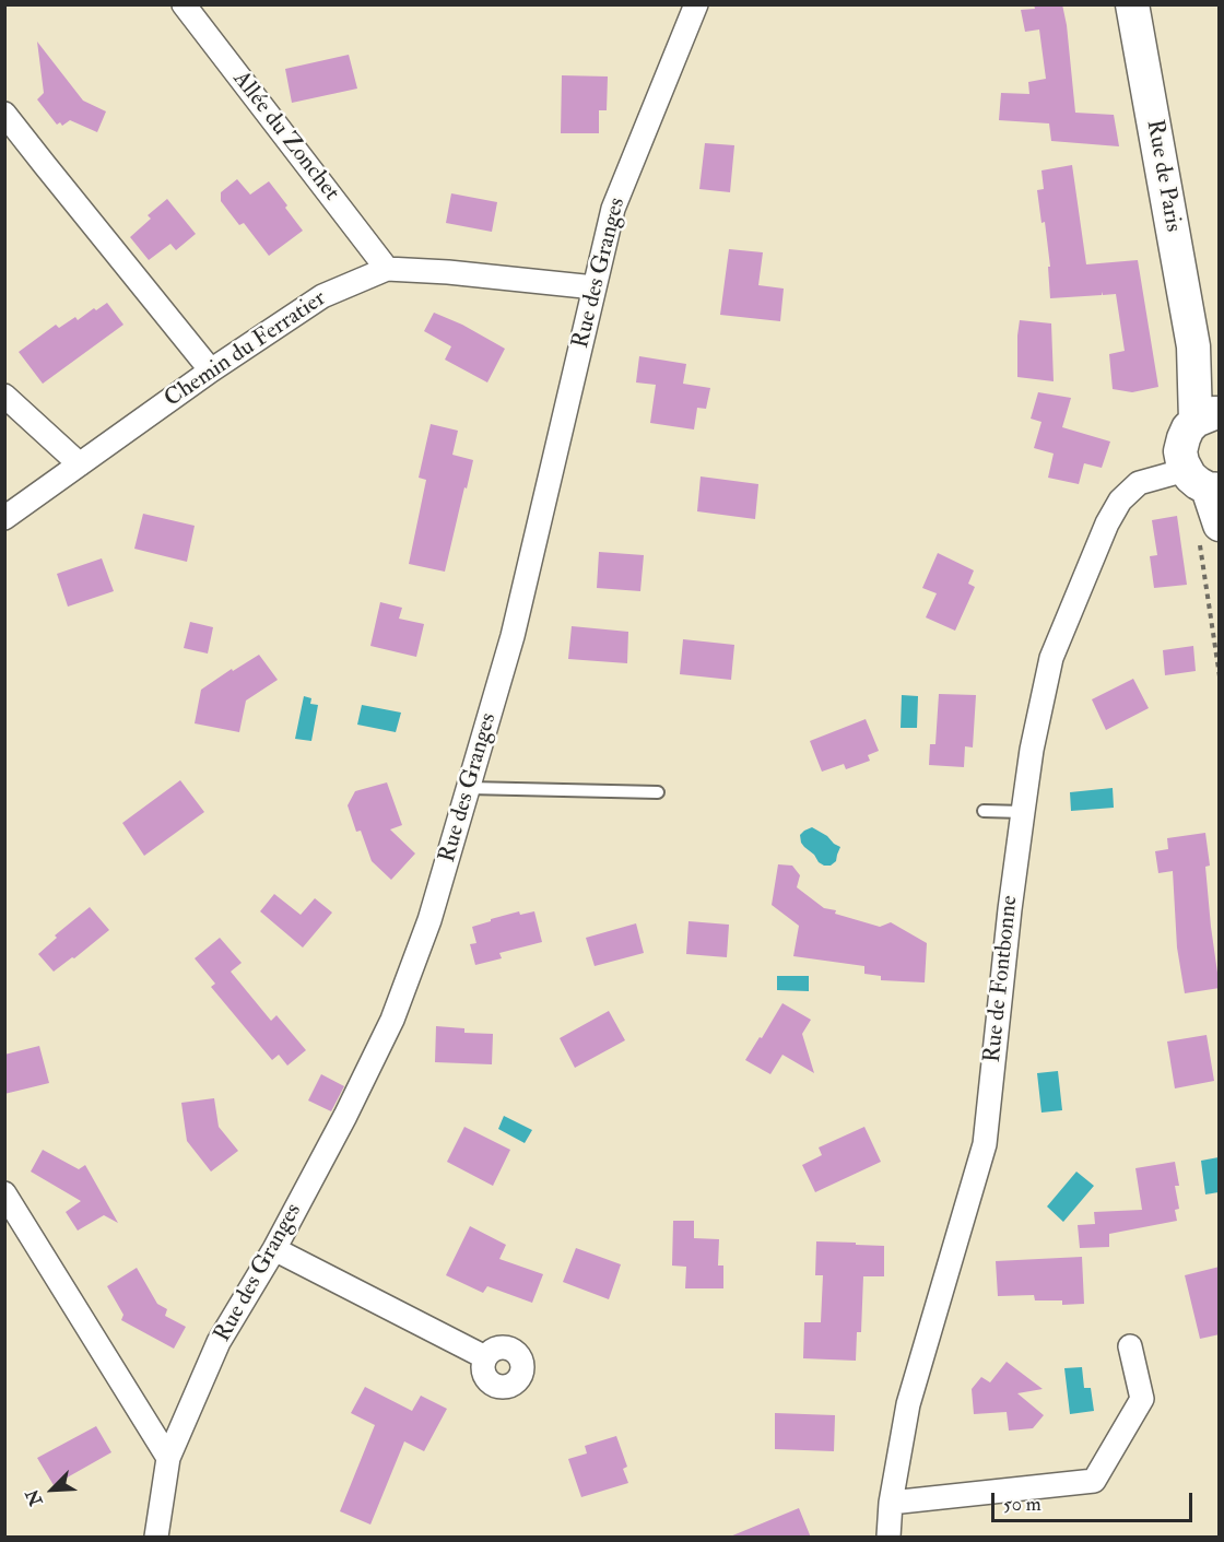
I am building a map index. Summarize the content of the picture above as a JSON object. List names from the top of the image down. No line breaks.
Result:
{"streets":{"main road":["Rue de Paris"],"street":["Allée du Zonchet","Rue des Granges","Chemin du Ferratier","Rue de Fontbonne"]},"crossings":[["Allée du Zonchet","Chemin du Ferratier"],["Rue des Granges","Chemin du Ferratier"]],"scale_bar":"50 m","north":"bottom left"}
